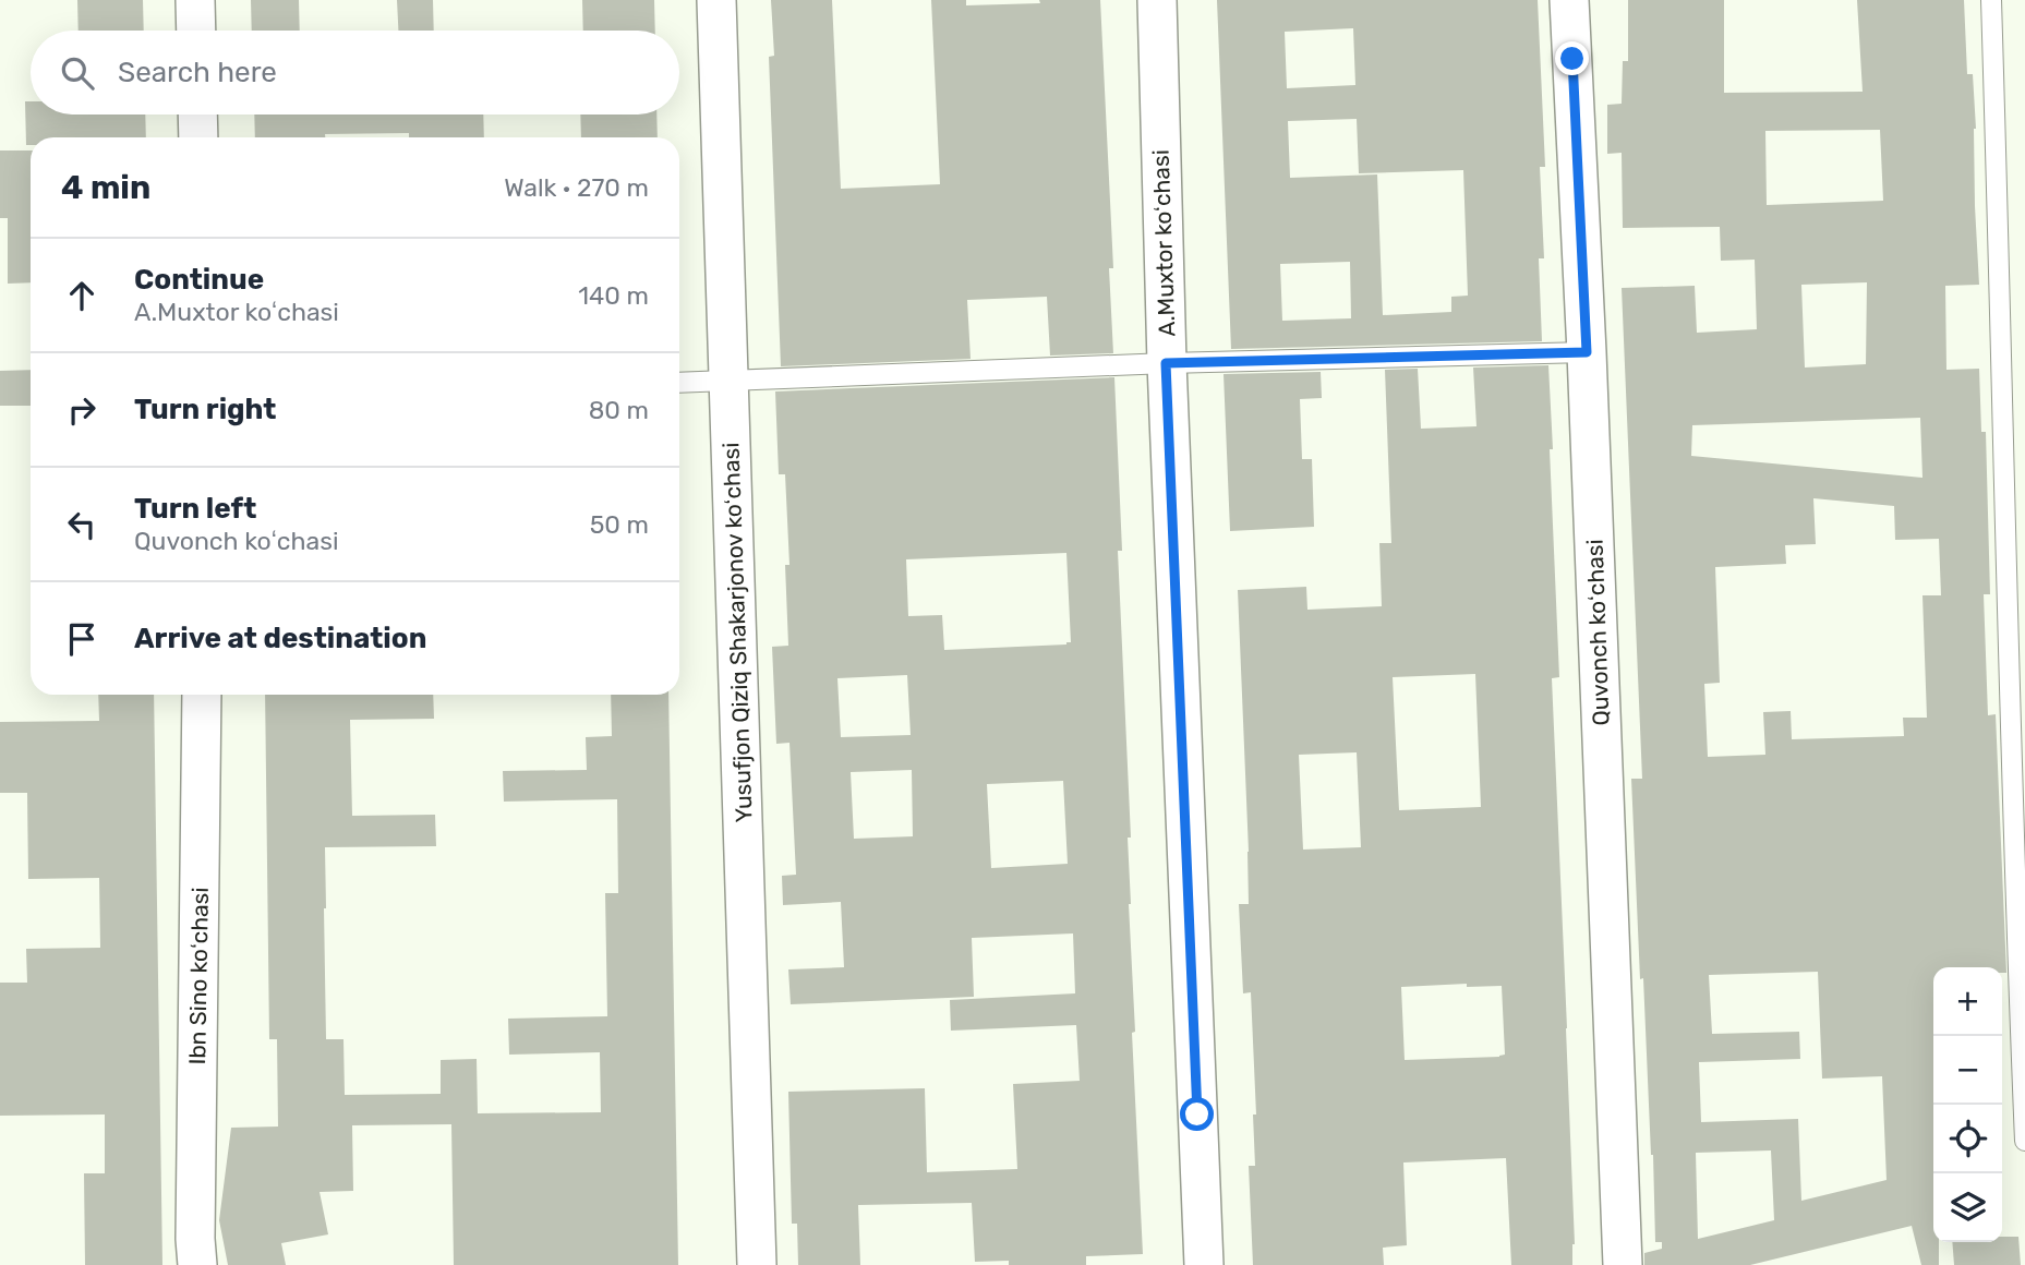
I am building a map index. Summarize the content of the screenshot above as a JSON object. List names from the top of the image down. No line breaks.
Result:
{"streets":{"street":["A.Muxtor koʻchasi","Yusufjon Qiziq Shakarjonov koʻchasi","Quvonch koʻchasi","Ibn Sino koʻchasi"]},"page":{"search":"Search here","heading":["4 min","Walk · 270 m"],"list":[["Continue","A.Muxtor koʻchasi","140 m"],["Turn right","80 m"],["Turn left","Quvonch koʻchasi","50 m"],"Arrive at destination"],"map_buttons":["+","−"]}}
